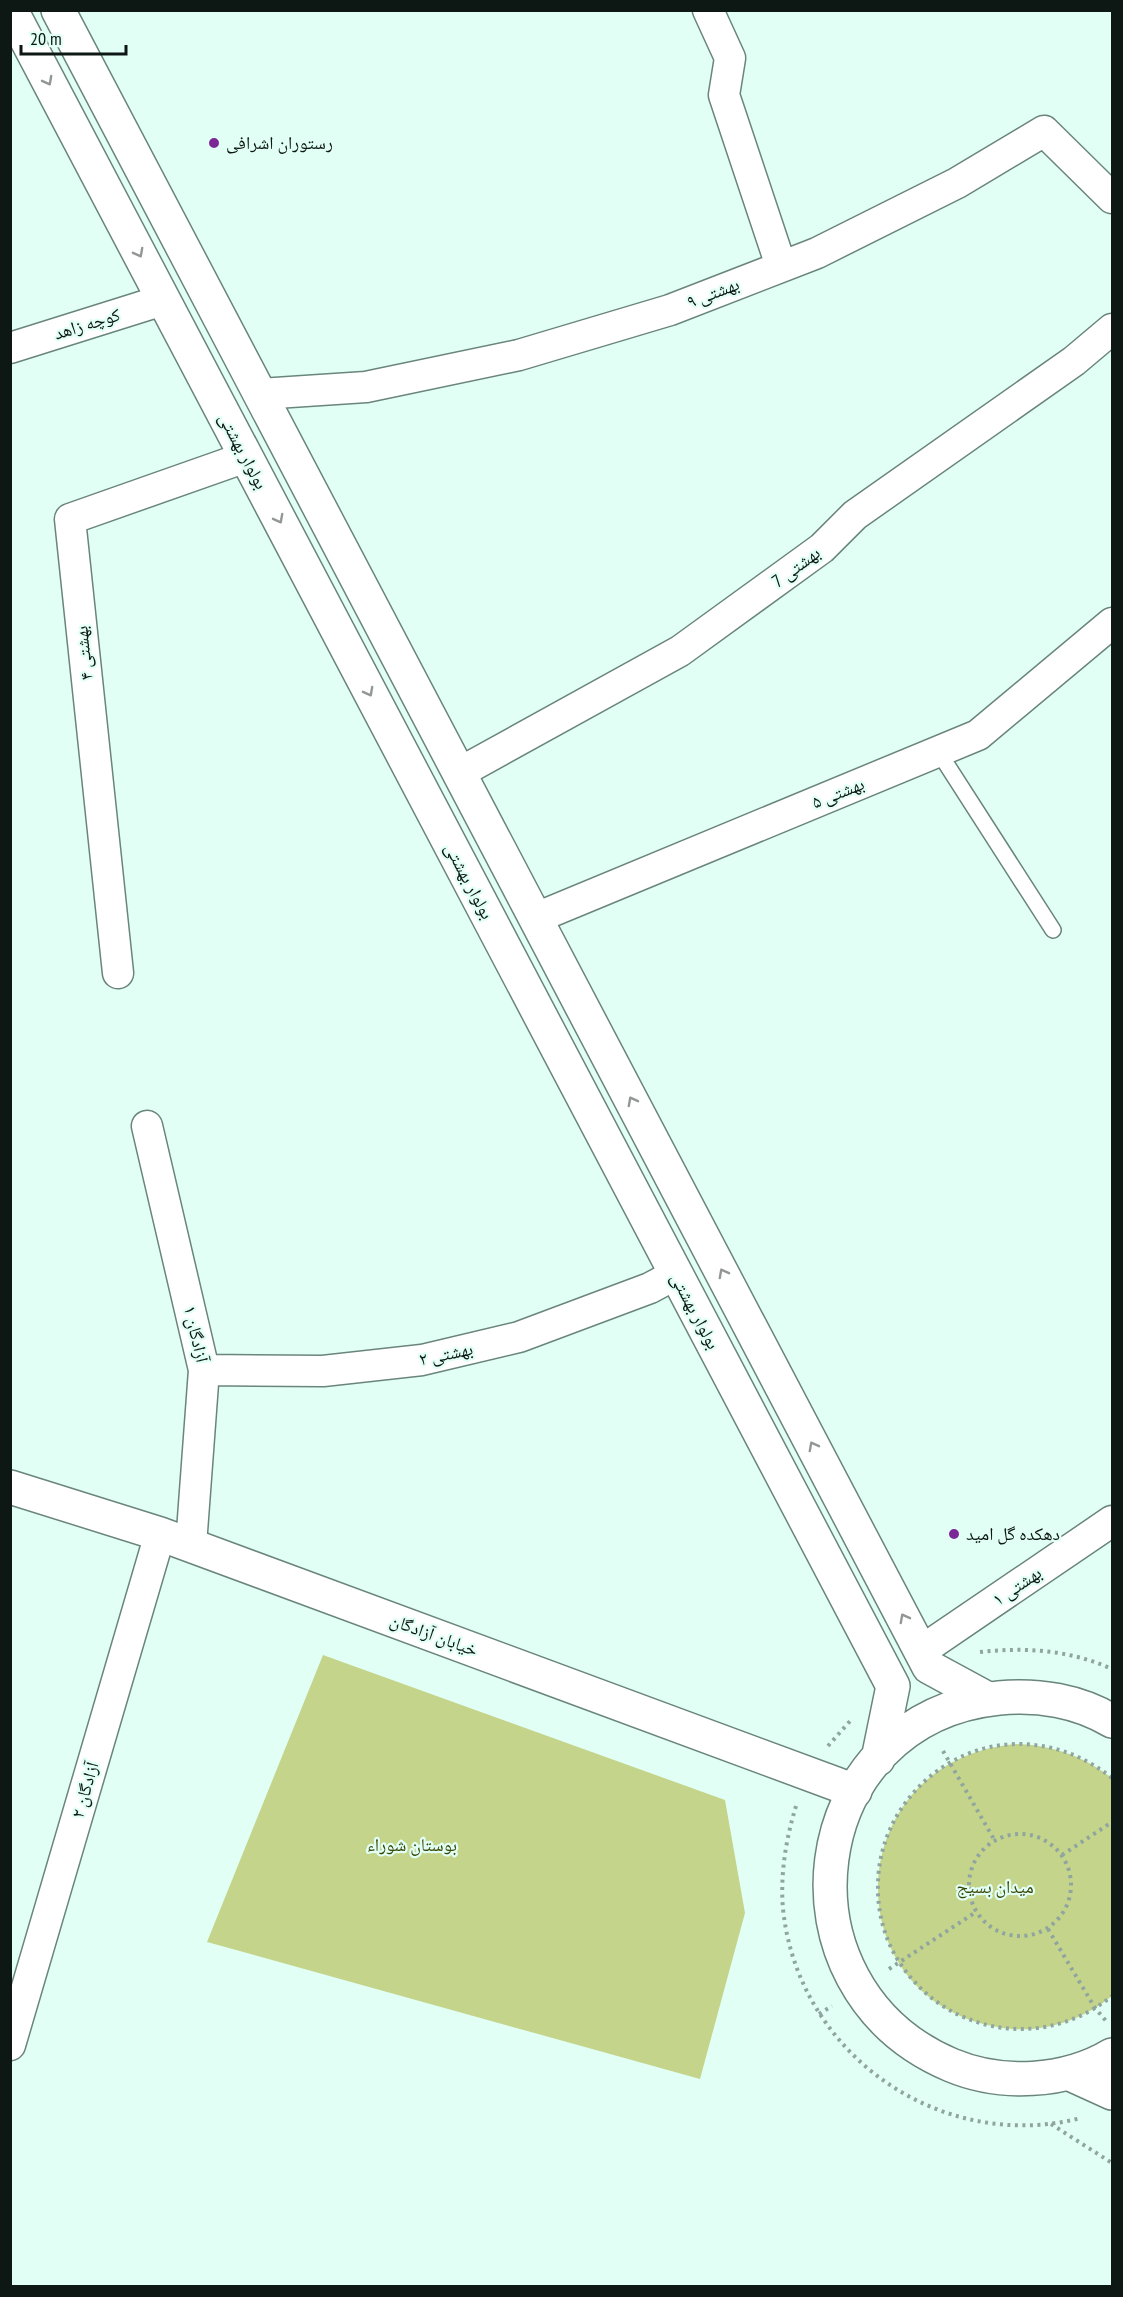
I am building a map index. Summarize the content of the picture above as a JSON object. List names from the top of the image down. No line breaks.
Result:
{"streets":{"main road":["بولوار بهشتی","خیابان آزادگان"],"street":["بهشتی ۹","کوچه زاهد","بهشتی 7","بهشتی ۴","بهشتی ۵","آزادگان ۱","بهشتی ۲","بهشتی ۱","آزادگان ۲"]},"crossings":[["کوچه زاهد","بولوار بهشتی"],["بولوار بهشتی","بهشتی ۴"],["بولوار بهشتی","بهشتی ۲"],["آزادگان ۱","بهشتی ۲"],["آزادگان ۱","خیابان آزادگان"],["خیابان آزادگان","آزادگان ۲"]],"parks":["بوستان شوراء","میدان بسیج"],"places":["رستوران اشرافی","دهکده گل امید"],"scale_bar":"20 m"}
